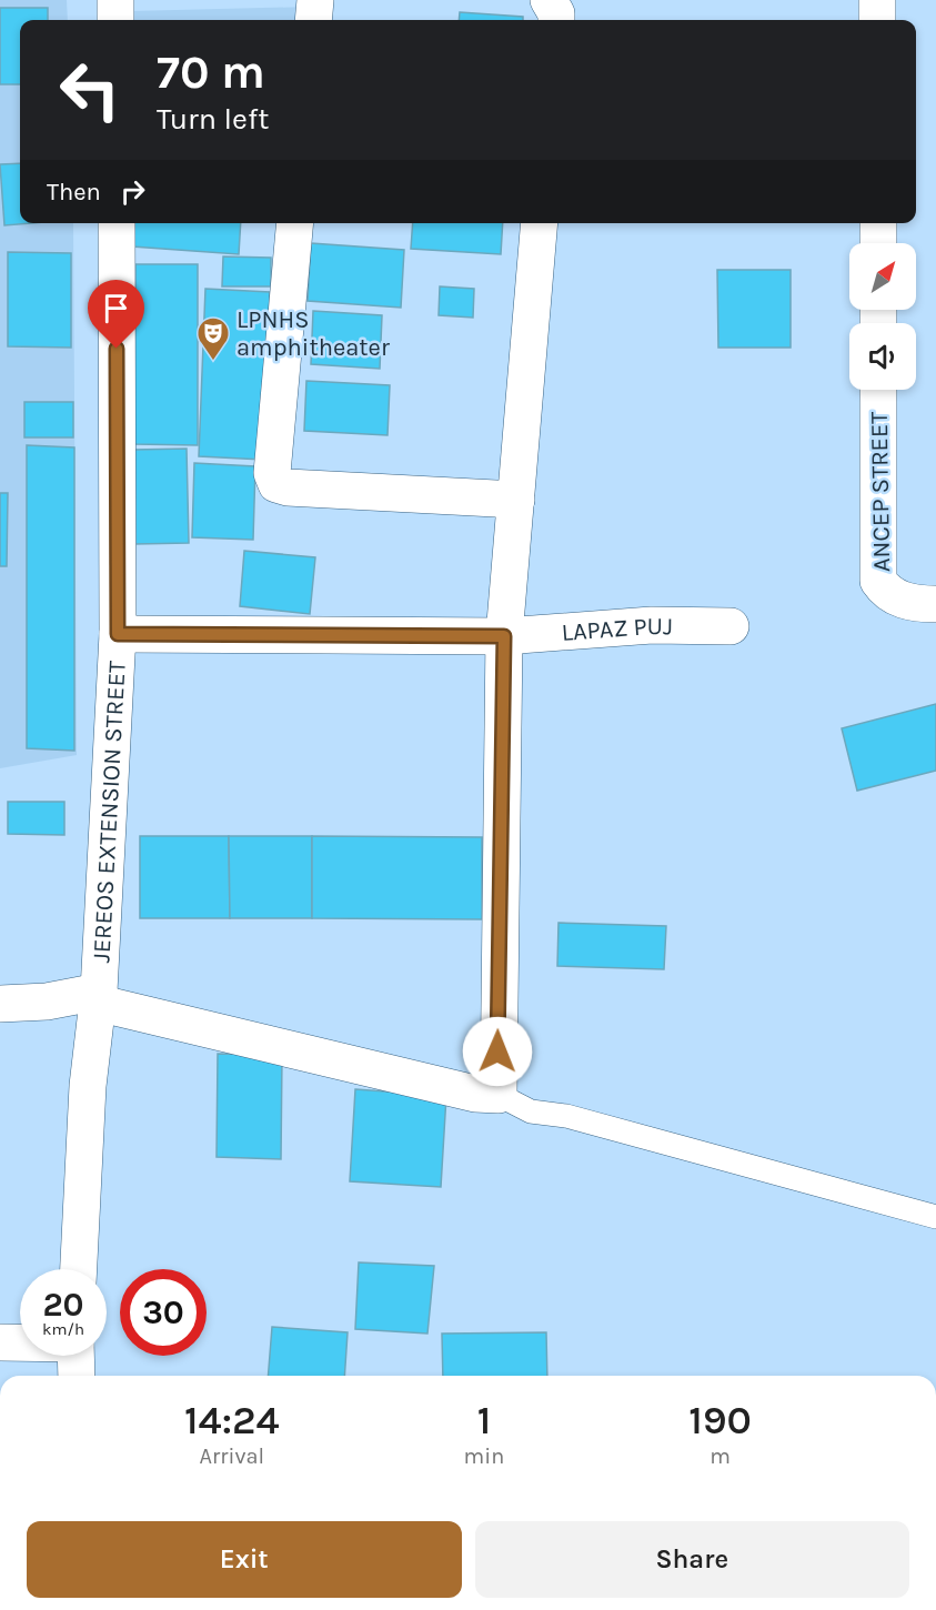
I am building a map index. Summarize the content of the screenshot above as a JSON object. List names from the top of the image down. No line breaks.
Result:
{"streets":{"street":["ANCEP STREET","LAPAZ PUJ","JEREOS EXTENSION STREET"]},"crossings":[["LAPAZ PUJ","JEREOS EXTENSION STREET"]],"places":{"theatre":["LPNHS amphitheater"]},"north":"top right","page":{"turn":["70 m","Turn left"],"then":"Then","speed":"20 km/h","limit":"30","eta":["14:24","Arrival","1","min","190","m"],"buttons":["Exit","Share"]}}
